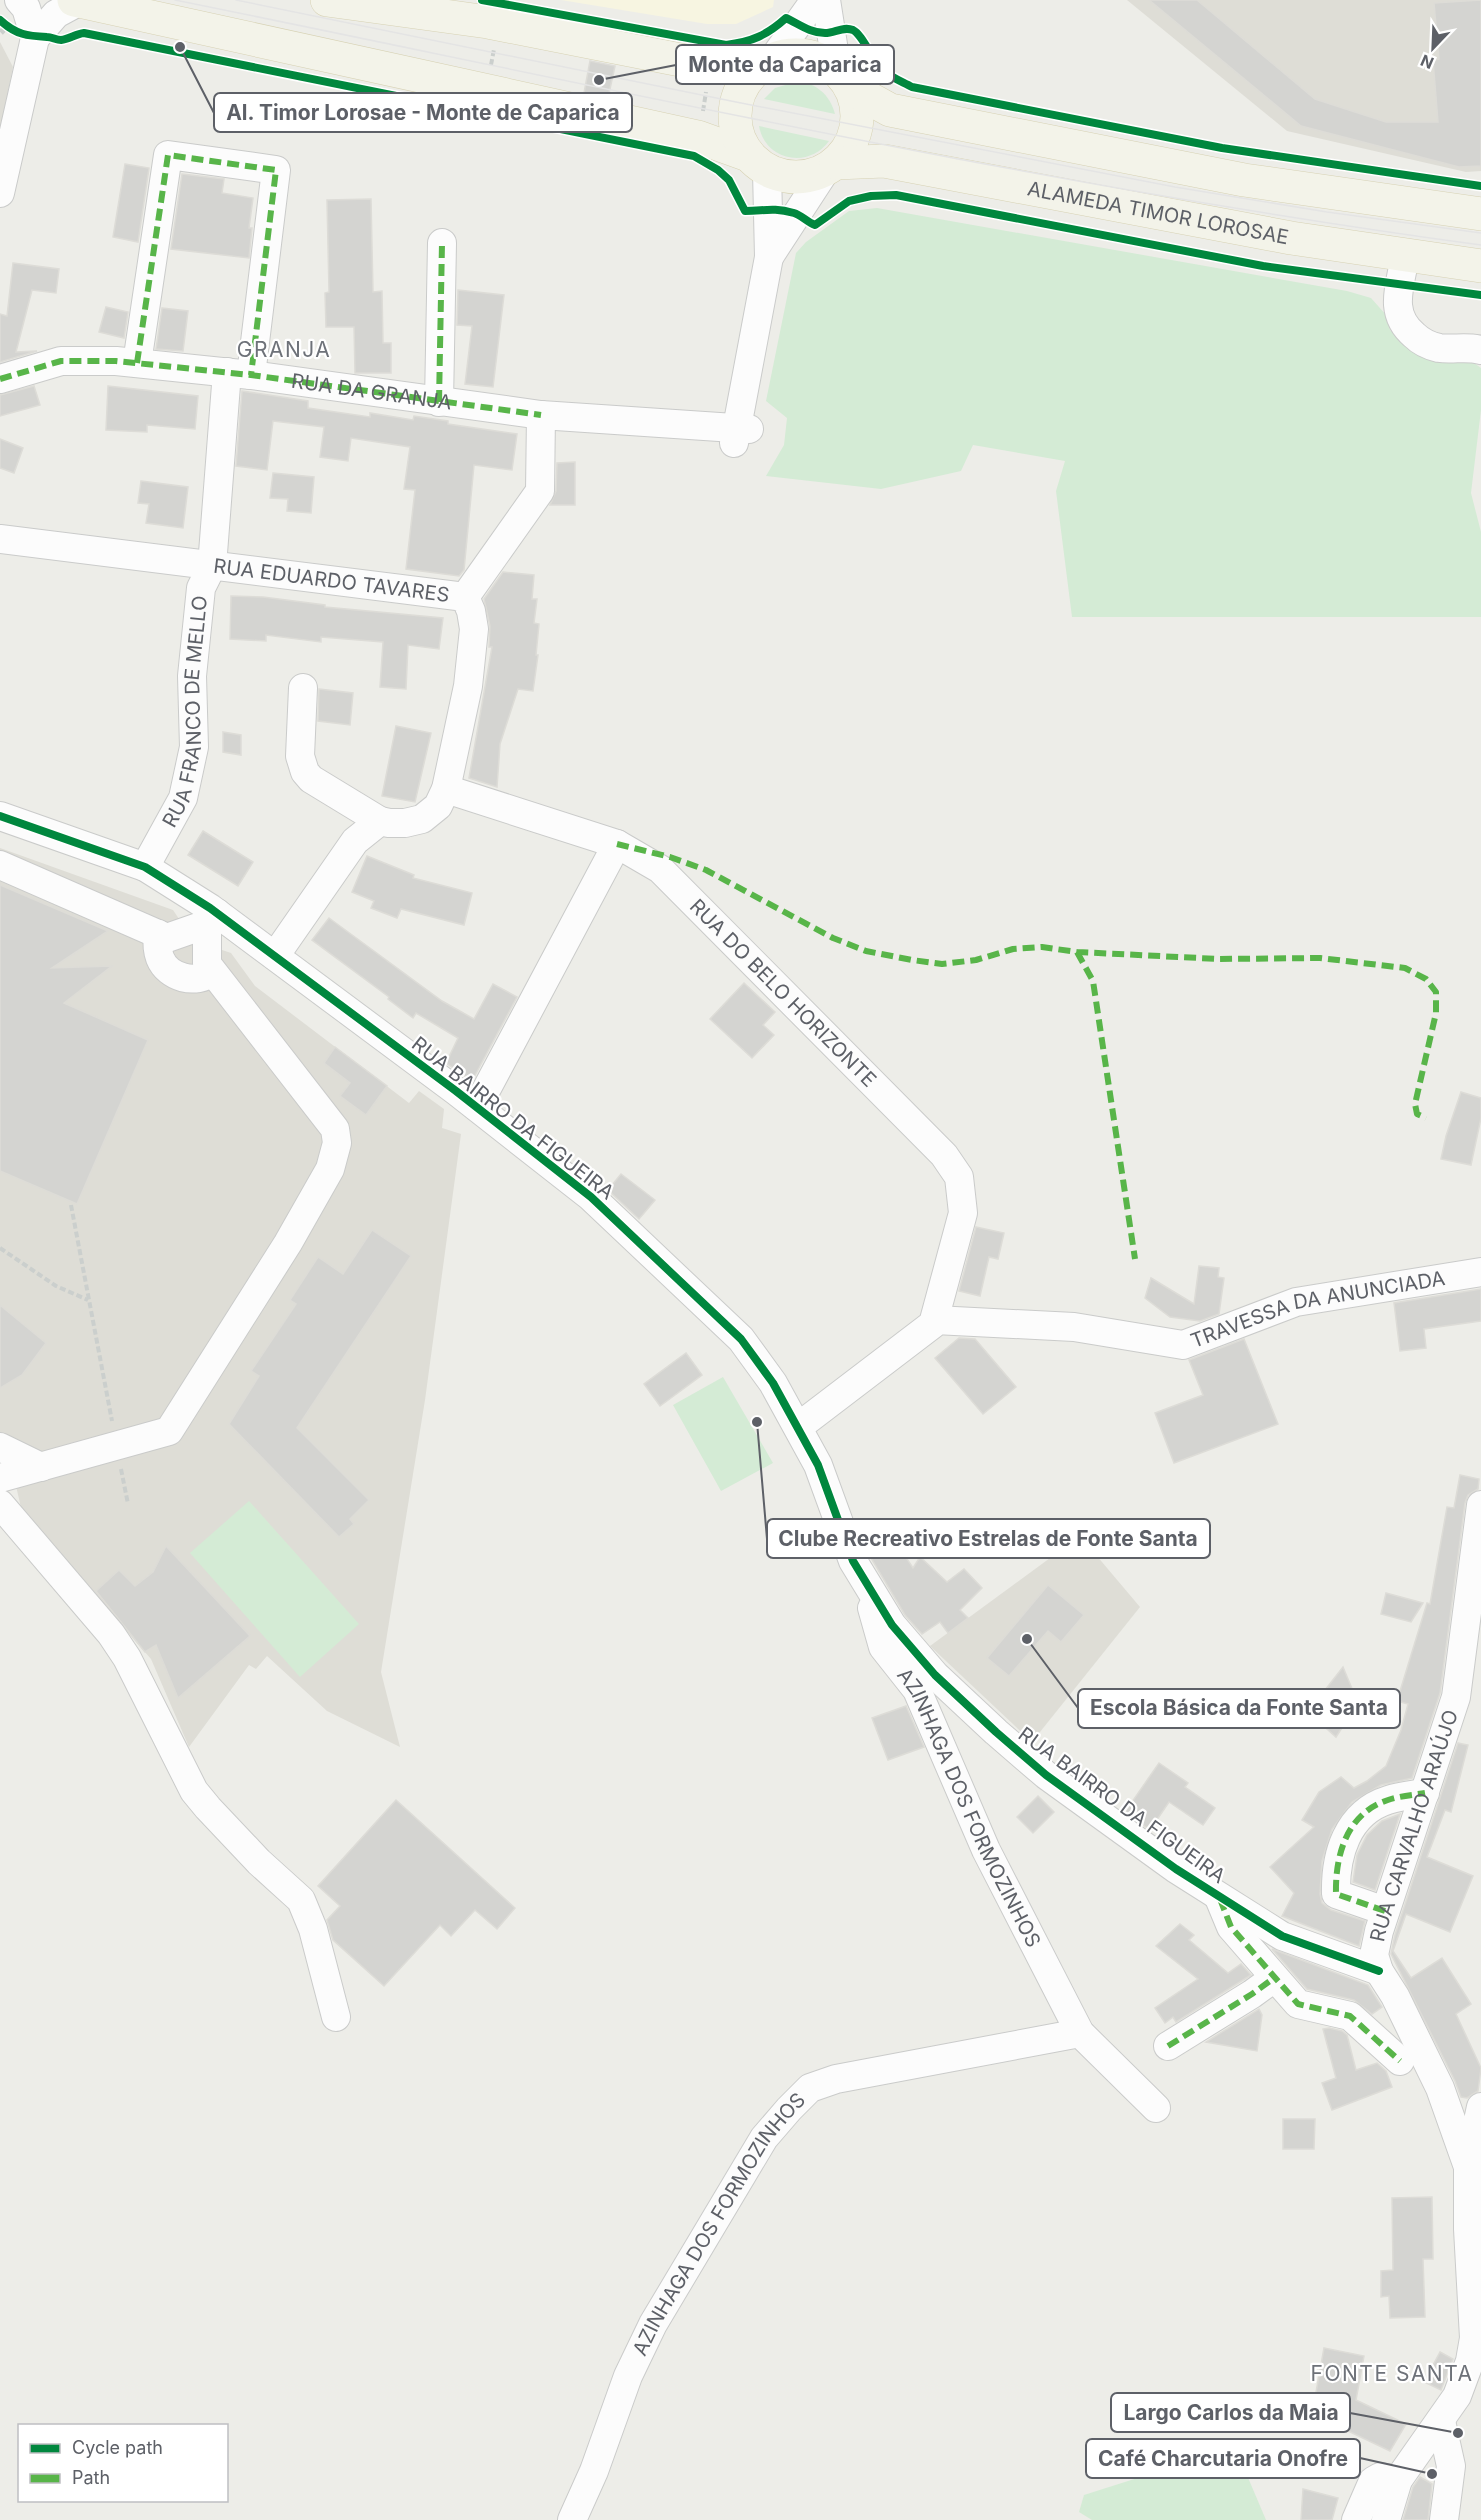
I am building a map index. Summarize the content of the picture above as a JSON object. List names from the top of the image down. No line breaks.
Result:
{"streets":{"main road":["ALAMEDA TIMOR LOROSAE"],"street":["RUA DA GRANJA","RUA EDUARDO TAVARES","RUA FRANCO DE MELLO","RUA DO BELO HORIZONTE","RUA BAIRRO DA FIGUEIRA","TRAVESSA DA ANUNCIADA","AZINHAGA DOS FORMOZINHOS","RUA CARVALHO ARAÚJO"]},"crossings":[["RUA DA GRANJA","RUA FRANCO DE MELLO"],["RUA EDUARDO TAVARES","RUA FRANCO DE MELLO"],["RUA EDUARDO TAVARES","RUA DO BELO HORIZONTE"],["RUA FRANCO DE MELLO","RUA BAIRRO DA FIGUEIRA"],["RUA DO BELO HORIZONTE","TRAVESSA DA ANUNCIADA"],["RUA BAIRRO DA FIGUEIRA","AZINHAGA DOS FORMOZINHOS"],["RUA BAIRRO DA FIGUEIRA","RUA CARVALHO ARAÚJO"]],"districts":["GRANJA","FONTE SANTA"],"places":["Al. Timor Lorosae - Monte de Caparica","Monte da Caparica","Clube Recreativo Estrelas de Fonte Santa","Escola Básica da Fonte Santa","Largo Carlos da Maia","Café Charcutaria Onofre"],"legend":["Cycle path","Path"],"north":"bottom left"}
